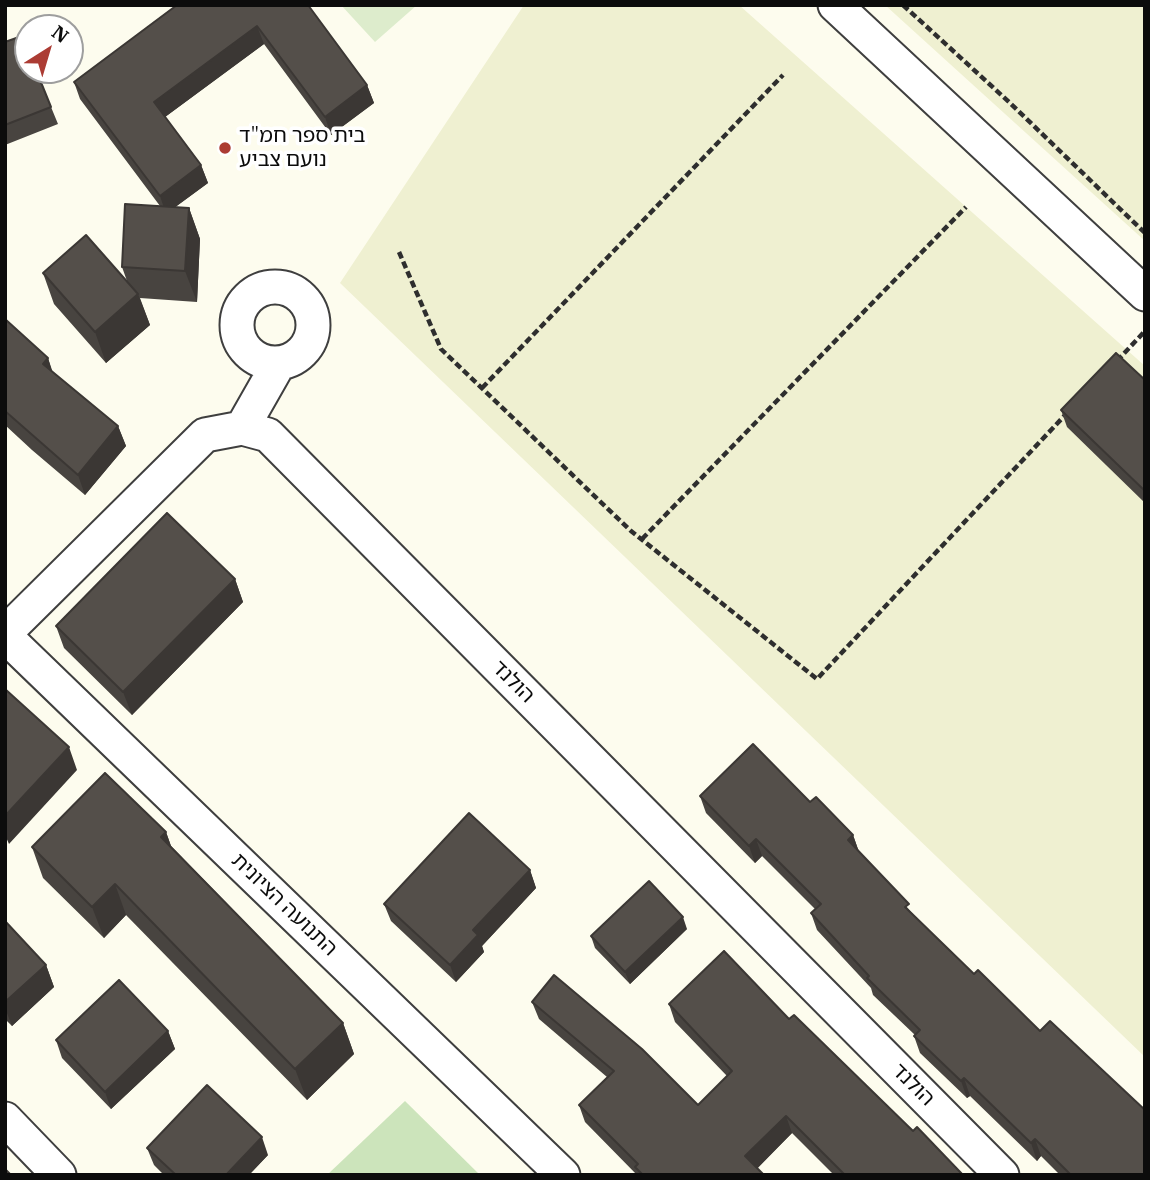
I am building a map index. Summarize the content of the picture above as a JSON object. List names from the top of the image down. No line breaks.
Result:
{"streets":{"street":["הולנד","התנועה הציונית"]},"places":["בית ספר חמ\"ד נועם צביע"],"north":"top right"}
